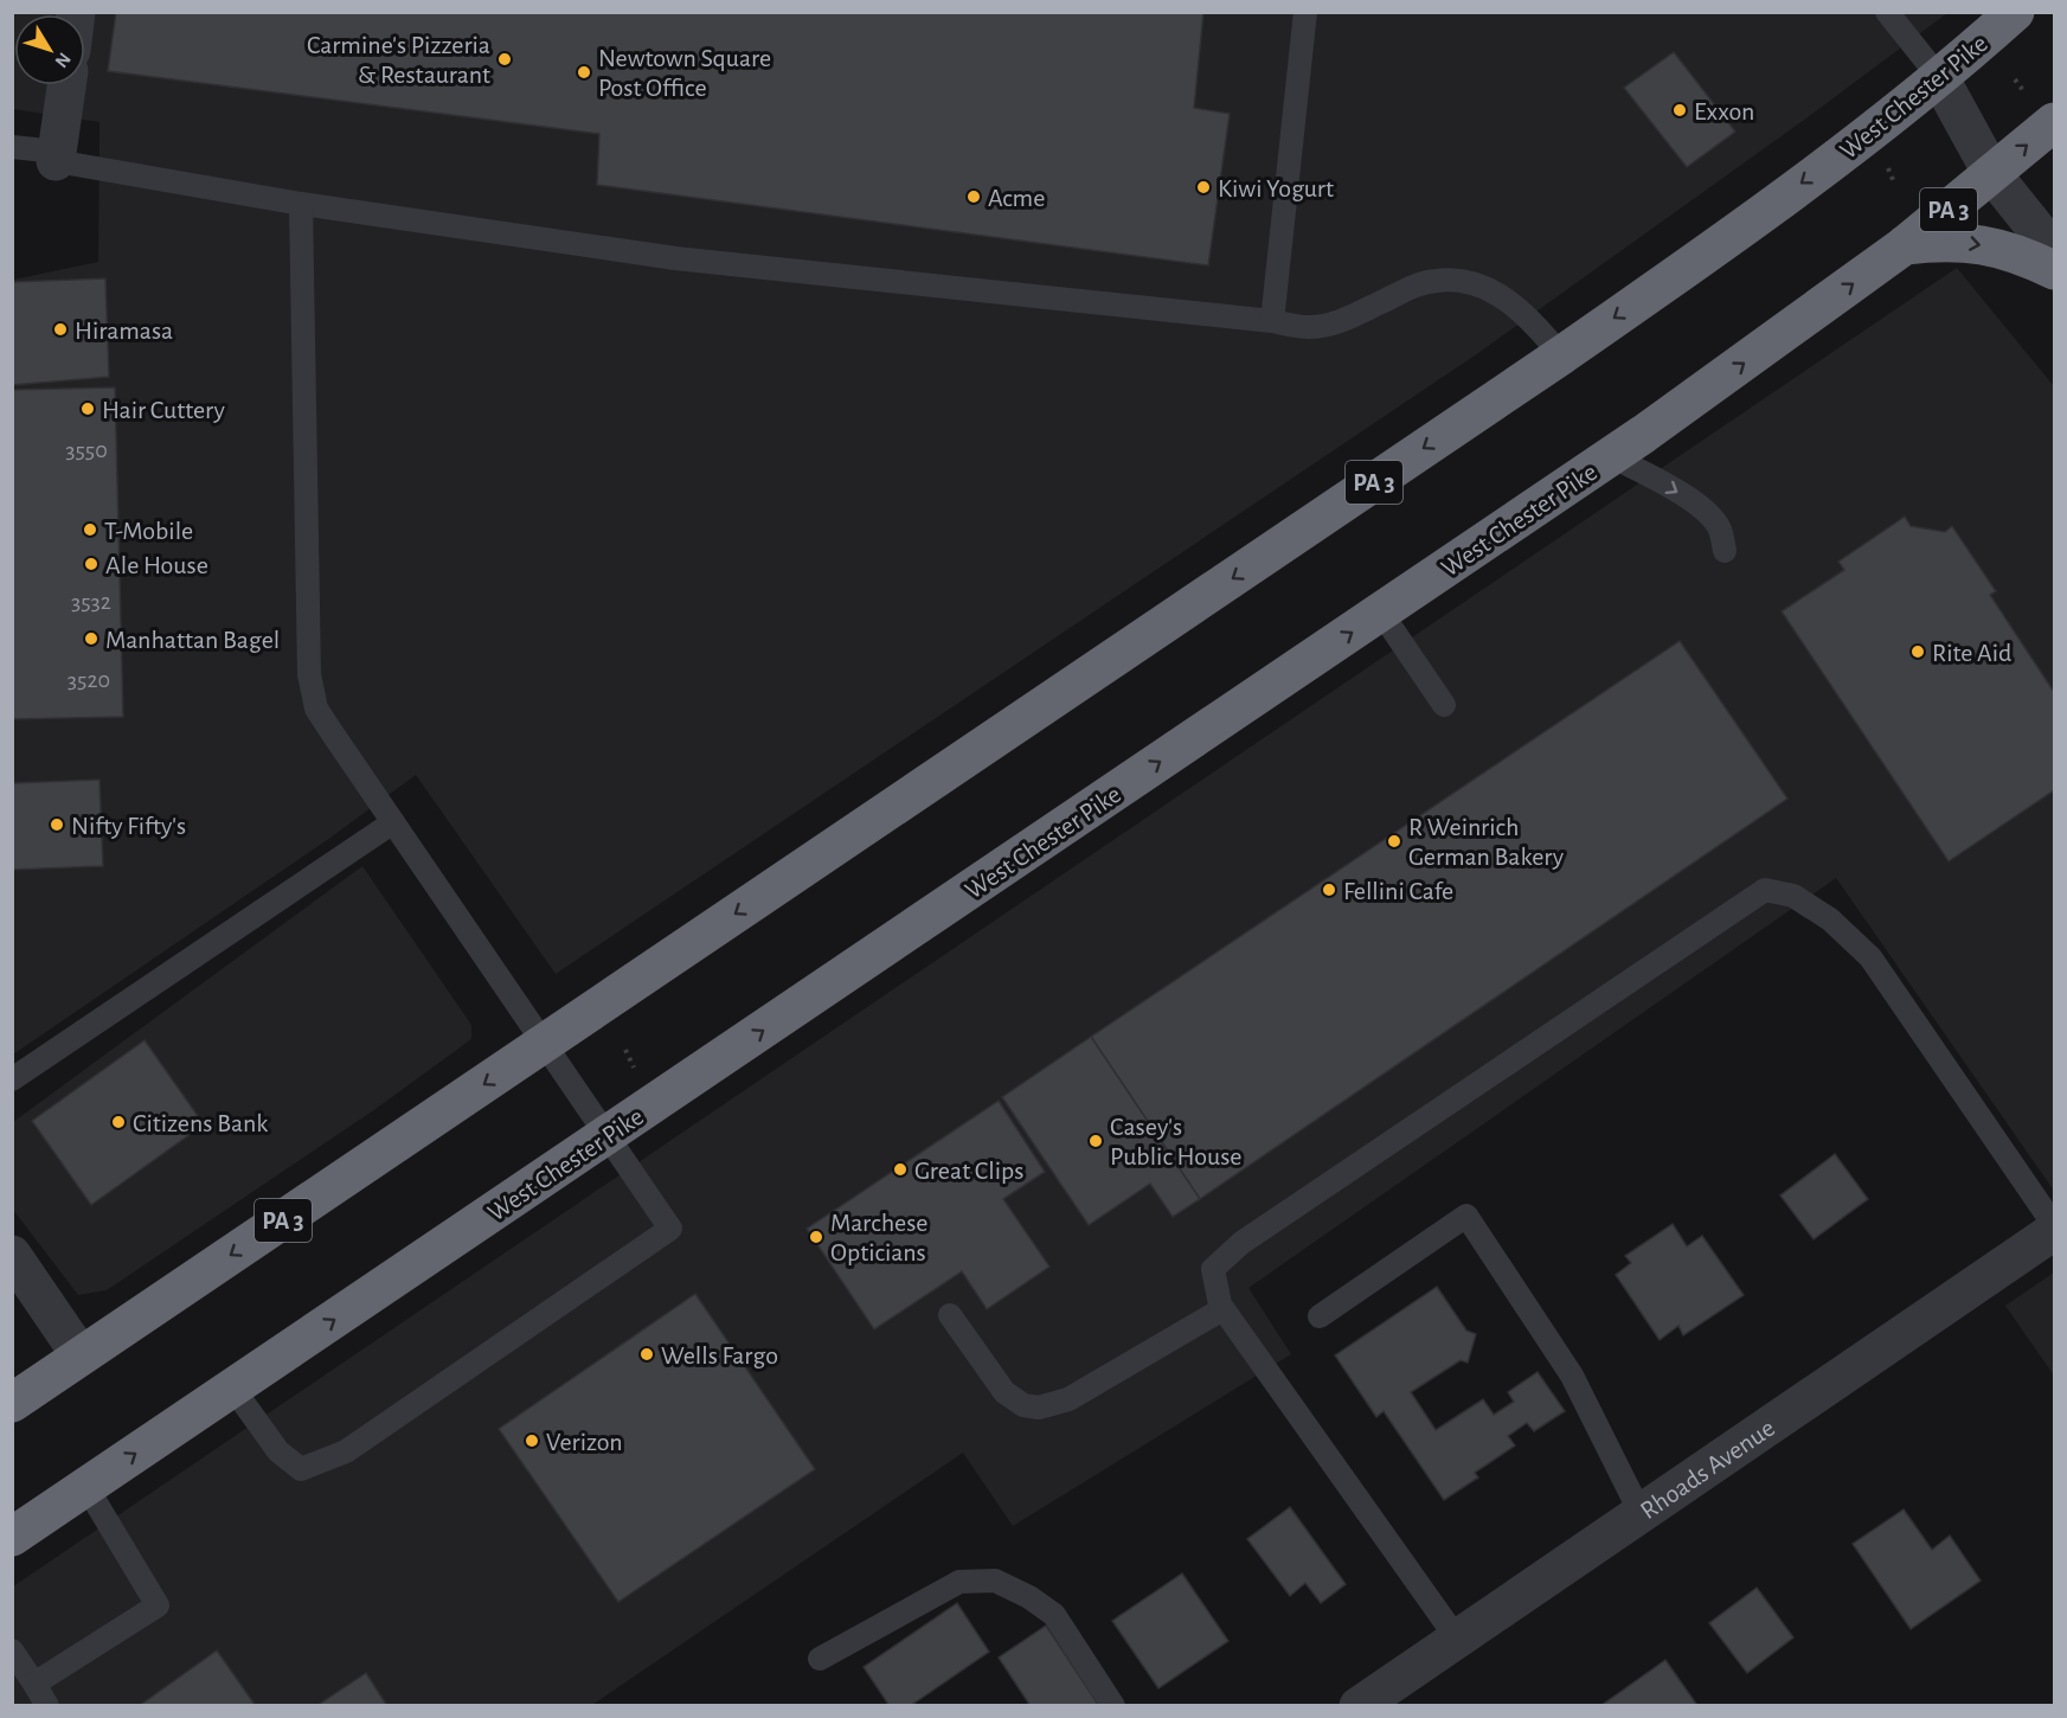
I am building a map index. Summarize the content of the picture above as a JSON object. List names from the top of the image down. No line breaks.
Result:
{"streets":{"highway":["West Chester Pike","PA 3"],"street":["Rhoads Avenue"]},"places":["Carmine's Pizzeria & Restaurant","Newtown Square Post Office","Exxon","Kiwi Yogurt","Acme","Hiramasa","Hair Cuttery","T-Mobile","Ale House","Manhattan Bagel","Rite Aid","Nifty Fifty's","R Weinrich German Bakery","Fellini Cafe","Citizens Bank","Casey's Public House","Great Clips","Marchese Opticians","Wells Fargo","Verizon"],"house_numbers":["3550","3532","3520"],"north":"bottom right"}
